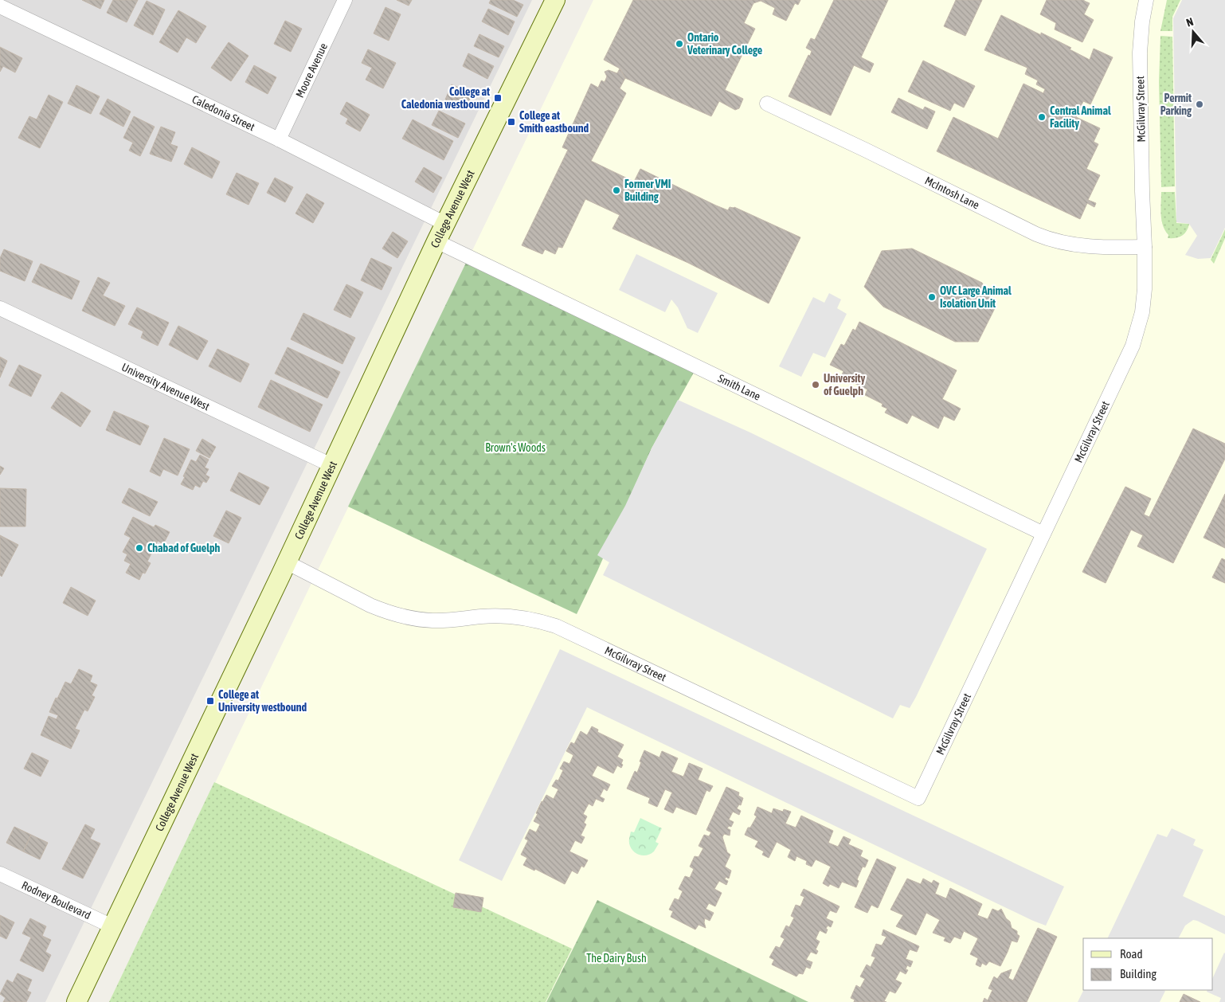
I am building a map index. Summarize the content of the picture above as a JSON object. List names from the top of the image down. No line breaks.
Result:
{"streets":{"main road":["College Avenue West"],"street":["Moore Avenue","McGilvray Street","Caledonia Street","McIntosh Lane","University Avenue West","Smith Lane","Rodney Boulevard"]},"crossings":[["Moore Avenue","Caledonia Street"],["McGilvray Street","McIntosh Lane"],["McGilvray Street","College Avenue West"],["McGilvray Street","Smith Lane"],["Caledonia Street","College Avenue West"],["College Avenue West","University Avenue West"],["College Avenue West","Smith Lane"],["College Avenue West","Rodney Boulevard"]],"parks":["Brown's Woods","The Dairy Bush"],"places":{"other":["Ontario Veterinary College","Permit Parking","Central Animal Facility","Former VMI Building","OVC Large Animal Isolation Unit","University of Guelph","Chabad of Guelph"],"transit":["College at Caledonia westbound","College at Smith eastbound","College at University westbound"]},"legend":["Road","Building"],"north":"top"}
